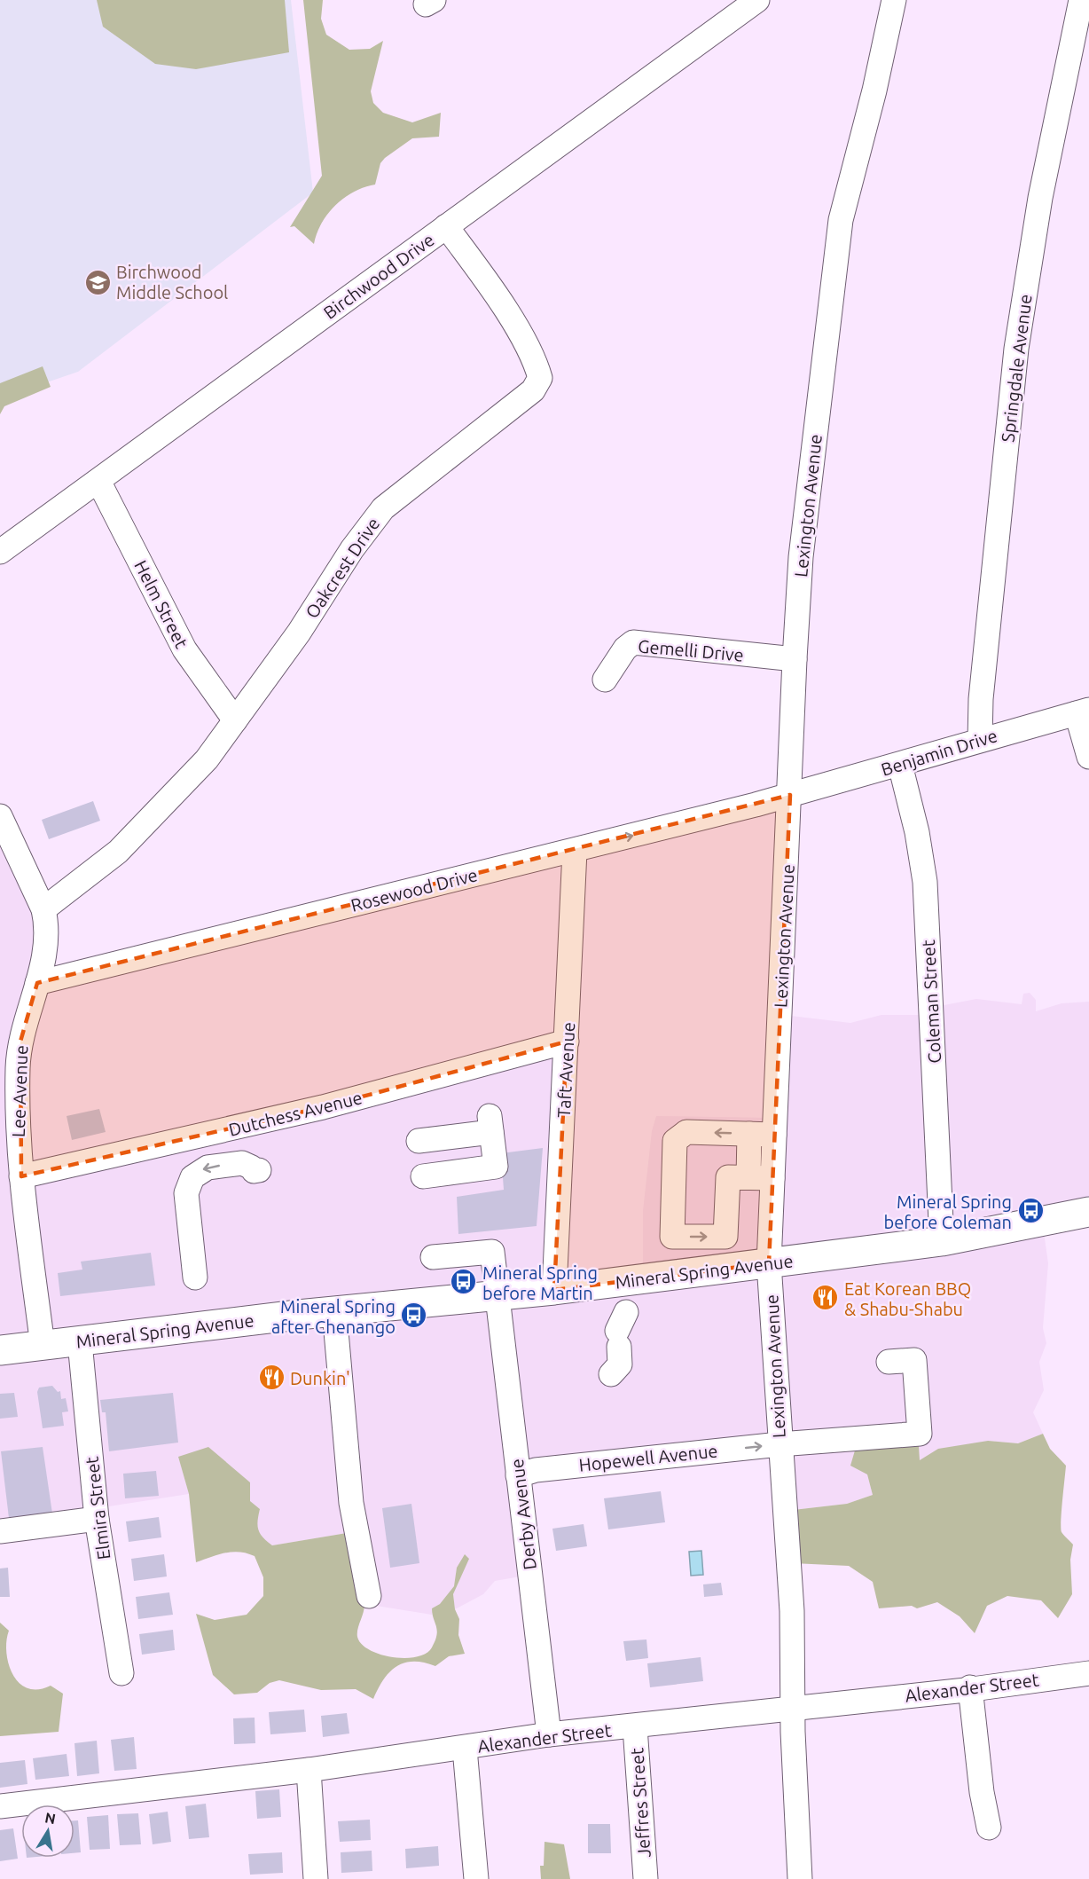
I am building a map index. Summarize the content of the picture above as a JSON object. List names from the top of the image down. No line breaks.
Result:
{"streets":{"main road":["Mineral Spring Avenue"],"street":["Birchwood Drive","Springdale Avenue","Lexington Avenue","Oakcrest Drive","Helm Street","Gemelli Drive","Benjamin Drive","Rosewood Drive","Coleman Street","Taft Avenue","Lee Avenue","Dutchess Avenue","Hopewell Avenue","Elmira Street","Derby Avenue","Alexander Street","Jeffres Street"]},"crossings":[["Birchwood Drive","Oakcrest Drive"],["Birchwood Drive","Helm Street"],["Springdale Avenue","Benjamin Drive"],["Lexington Avenue","Gemelli Drive"],["Lexington Avenue","Benjamin Drive"],["Lexington Avenue","Rosewood Drive"],["Lexington Avenue","Mineral Spring Avenue"],["Lexington Avenue","Hopewell Avenue"],["Lexington Avenue","Alexander Street"],["Oakcrest Drive","Helm Street"],["Oakcrest Drive","Lee Avenue"],["Benjamin Drive","Rosewood Drive"],["Benjamin Drive","Coleman Street"],["Rosewood Drive","Taft Avenue"],["Rosewood Drive","Lee Avenue"],["Coleman Street","Mineral Spring Avenue"],["Taft Avenue","Dutchess Avenue"],["Taft Avenue","Mineral Spring Avenue"],["Lee Avenue","Dutchess Avenue"],["Lee Avenue","Mineral Spring Avenue"],["Mineral Spring Avenue","Elmira Street"],["Mineral Spring Avenue","Derby Avenue"],["Hopewell Avenue","Derby Avenue"],["Derby Avenue","Alexander Street"],["Alexander Street","Jeffres Street"]],"one_way":["Hopewell Avenue"],"places":{"school or university":["Birchwood Middle School"],"bus stop":["Mineral Spring before Coleman","Mineral Spring before Martin","Mineral Spring after Chenango"],"restaurant":["Eat Korean BBQ & Shabu-Shabu","Dunkin'"]},"north":"top"}
